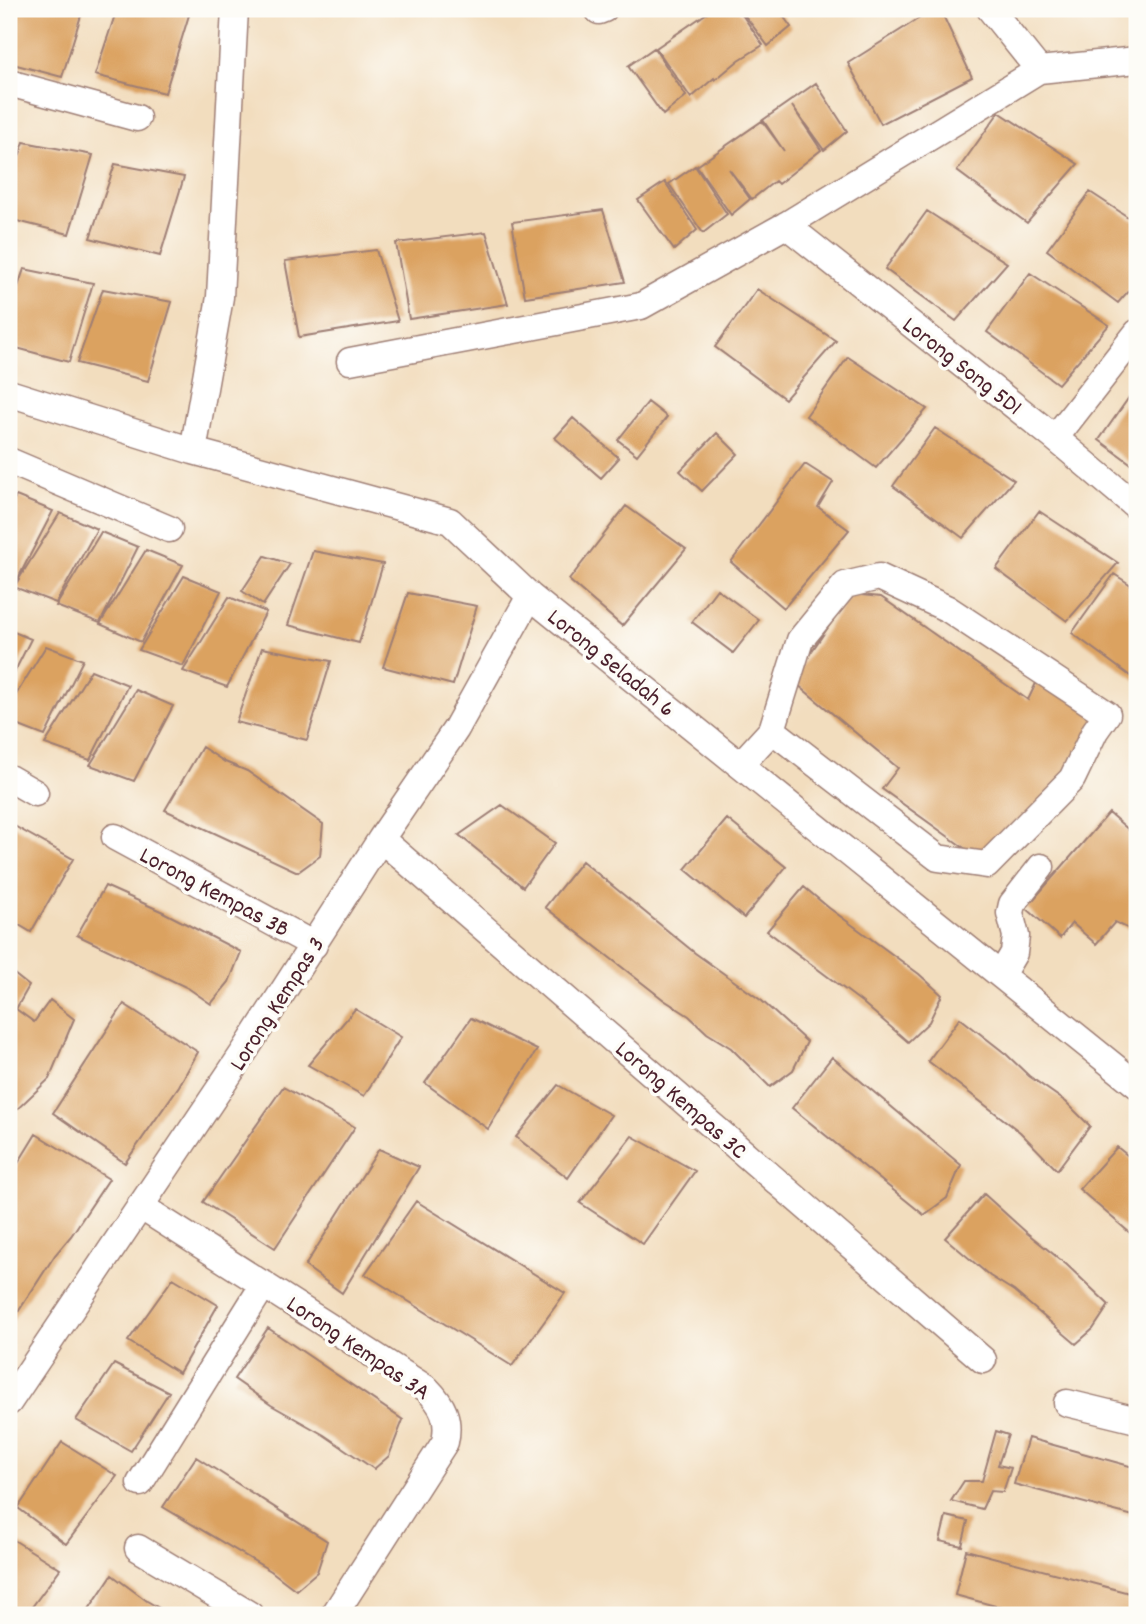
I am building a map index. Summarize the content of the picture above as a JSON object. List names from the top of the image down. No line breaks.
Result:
{"streets":{"street":["Lorong Song 5D1","Lorong Seladah 6","Lorong Kempas 3B","Lorong Kempas 3","Lorong Kempas 3C","Lorong Kempas 3A"]},"crossings":[["Lorong Seladah 6","Lorong Kempas 3"],["Lorong Kempas 3B","Lorong Kempas 3"],["Lorong Kempas 3","Lorong Kempas 3C"],["Lorong Kempas 3","Lorong Kempas 3A"]]}
